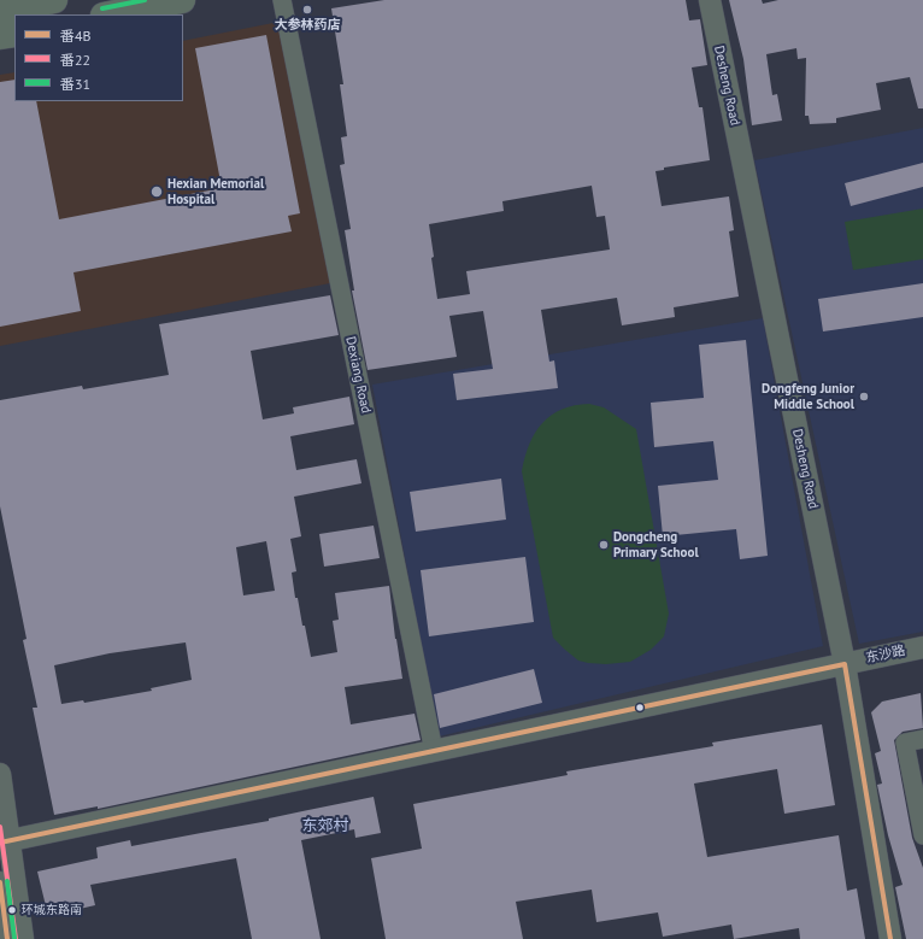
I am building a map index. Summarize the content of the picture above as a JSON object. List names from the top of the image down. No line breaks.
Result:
{"streets":{"street":["Desheng Road","Dexiang Road","东沙路"]},"crossings":[["Desheng Road","东沙路"],["Dexiang Road","东沙路"]],"districts":["东郊村"],"places":["大参林药店","Hexian Memorial Hospital","Dongfeng Junior Middle School","Dongcheng Primary School","环城东路南"],"lines":["transit line 番31","transit line 番4B","transit line 番22"],"legend":["番4B","番22","番31"]}
